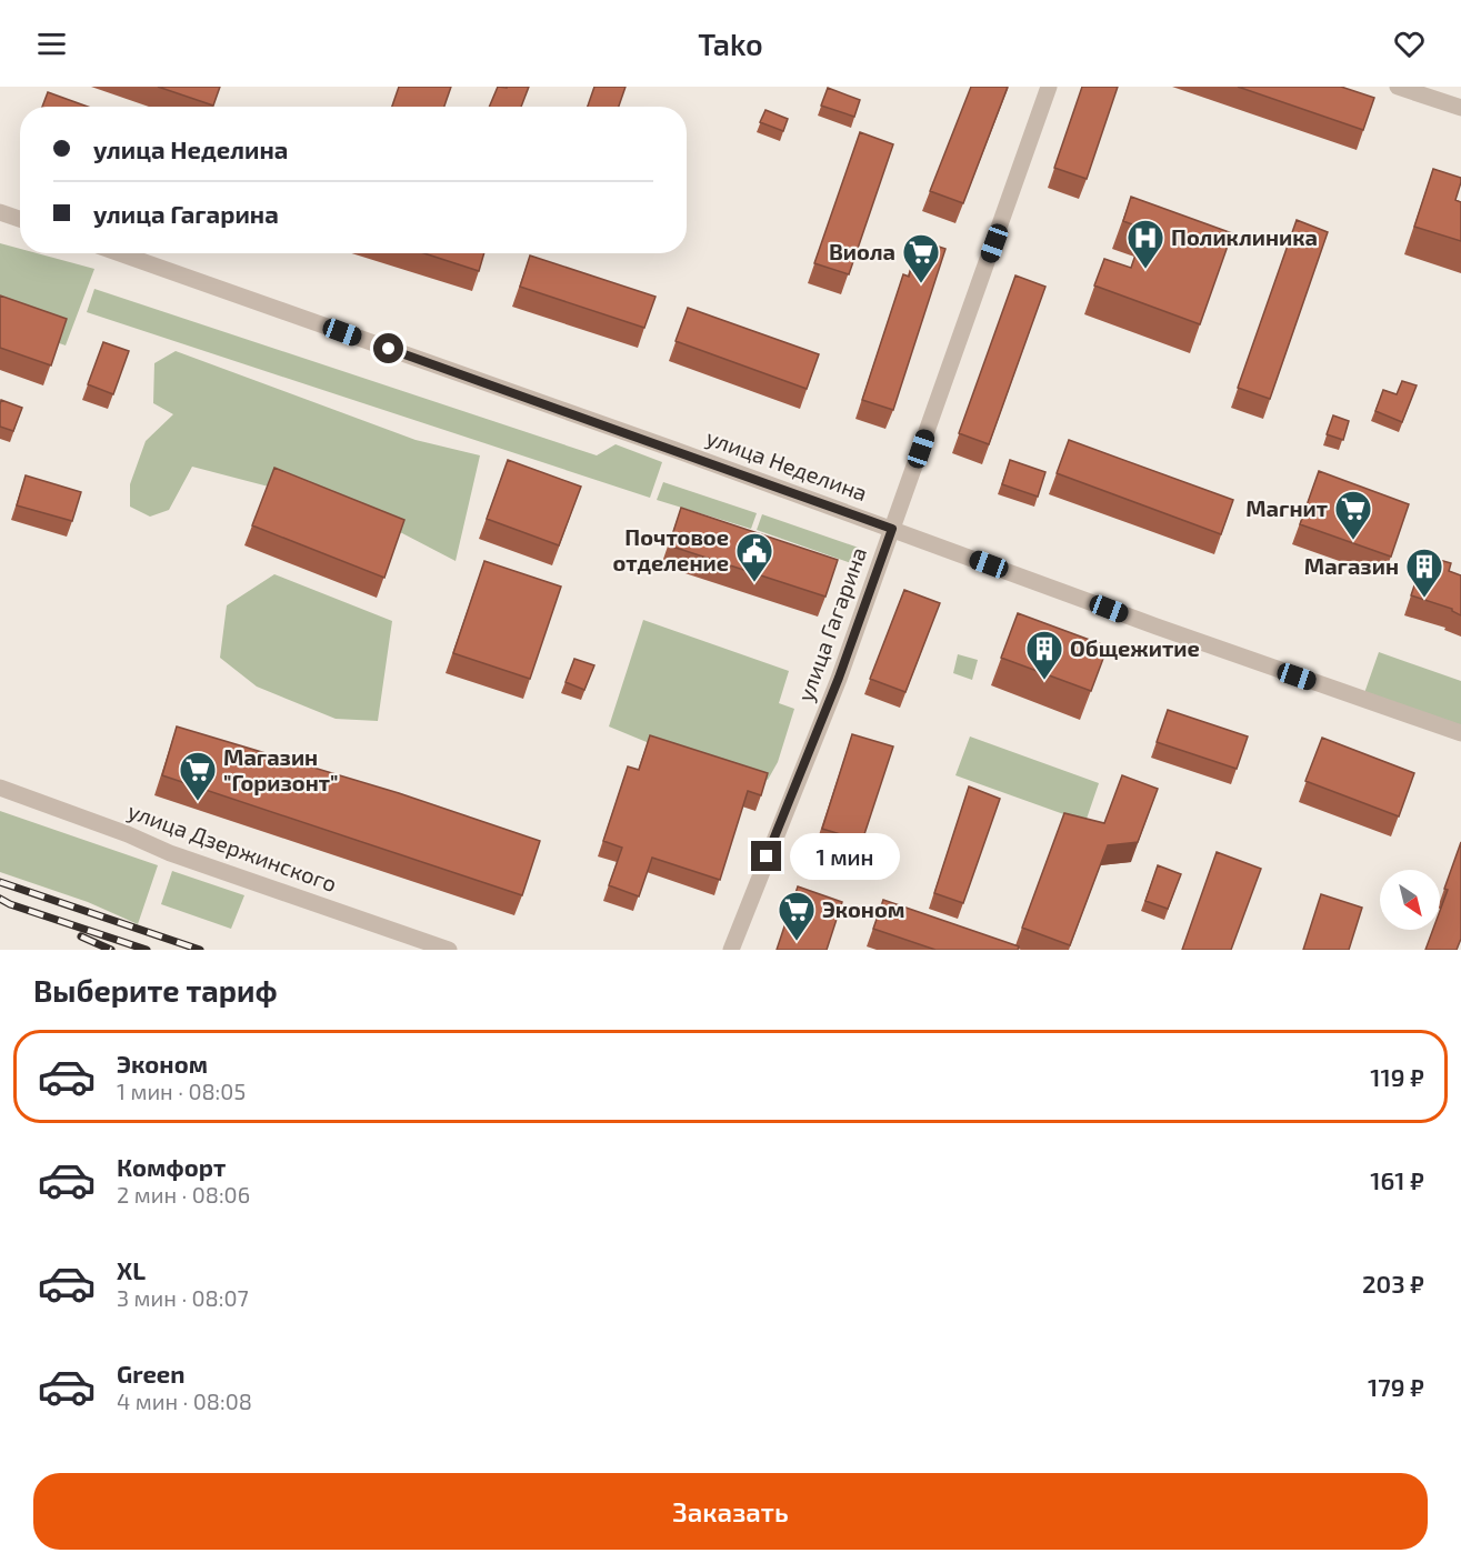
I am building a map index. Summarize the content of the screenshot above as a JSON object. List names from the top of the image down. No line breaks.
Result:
{"streets":{"street":["улица Неделина","улица Гагарина","улица Дзержинского"]},"crossings":[["улица Неделина","улица Гагарина"]],"places":{"hospital":["Поликлиника"],"supermarket":["Виола","Магнит","Магазин \"Горизонт\"","Эконом"],"public building":["Почтовое отделение"],"building":["Магазин","Общежитие"]},"north":"bottom right","page":{"header":"Tako","banner":["улица Неделина","улица Гагарина"],"bubble":"1 мин","heading":"Выберите тариф","list":[{"name":"Эконом","note":"1 мин · 08:05","value":"119 ₽"},{"name":"Комфорт","note":"2 мин · 08:06","value":"161 ₽"},{"name":"XL","note":"3 мин · 08:07","value":"203 ₽"},{"name":"Green","note":"4 мин · 08:08","value":"179 ₽"}],"buttons":"Заказать"}}
